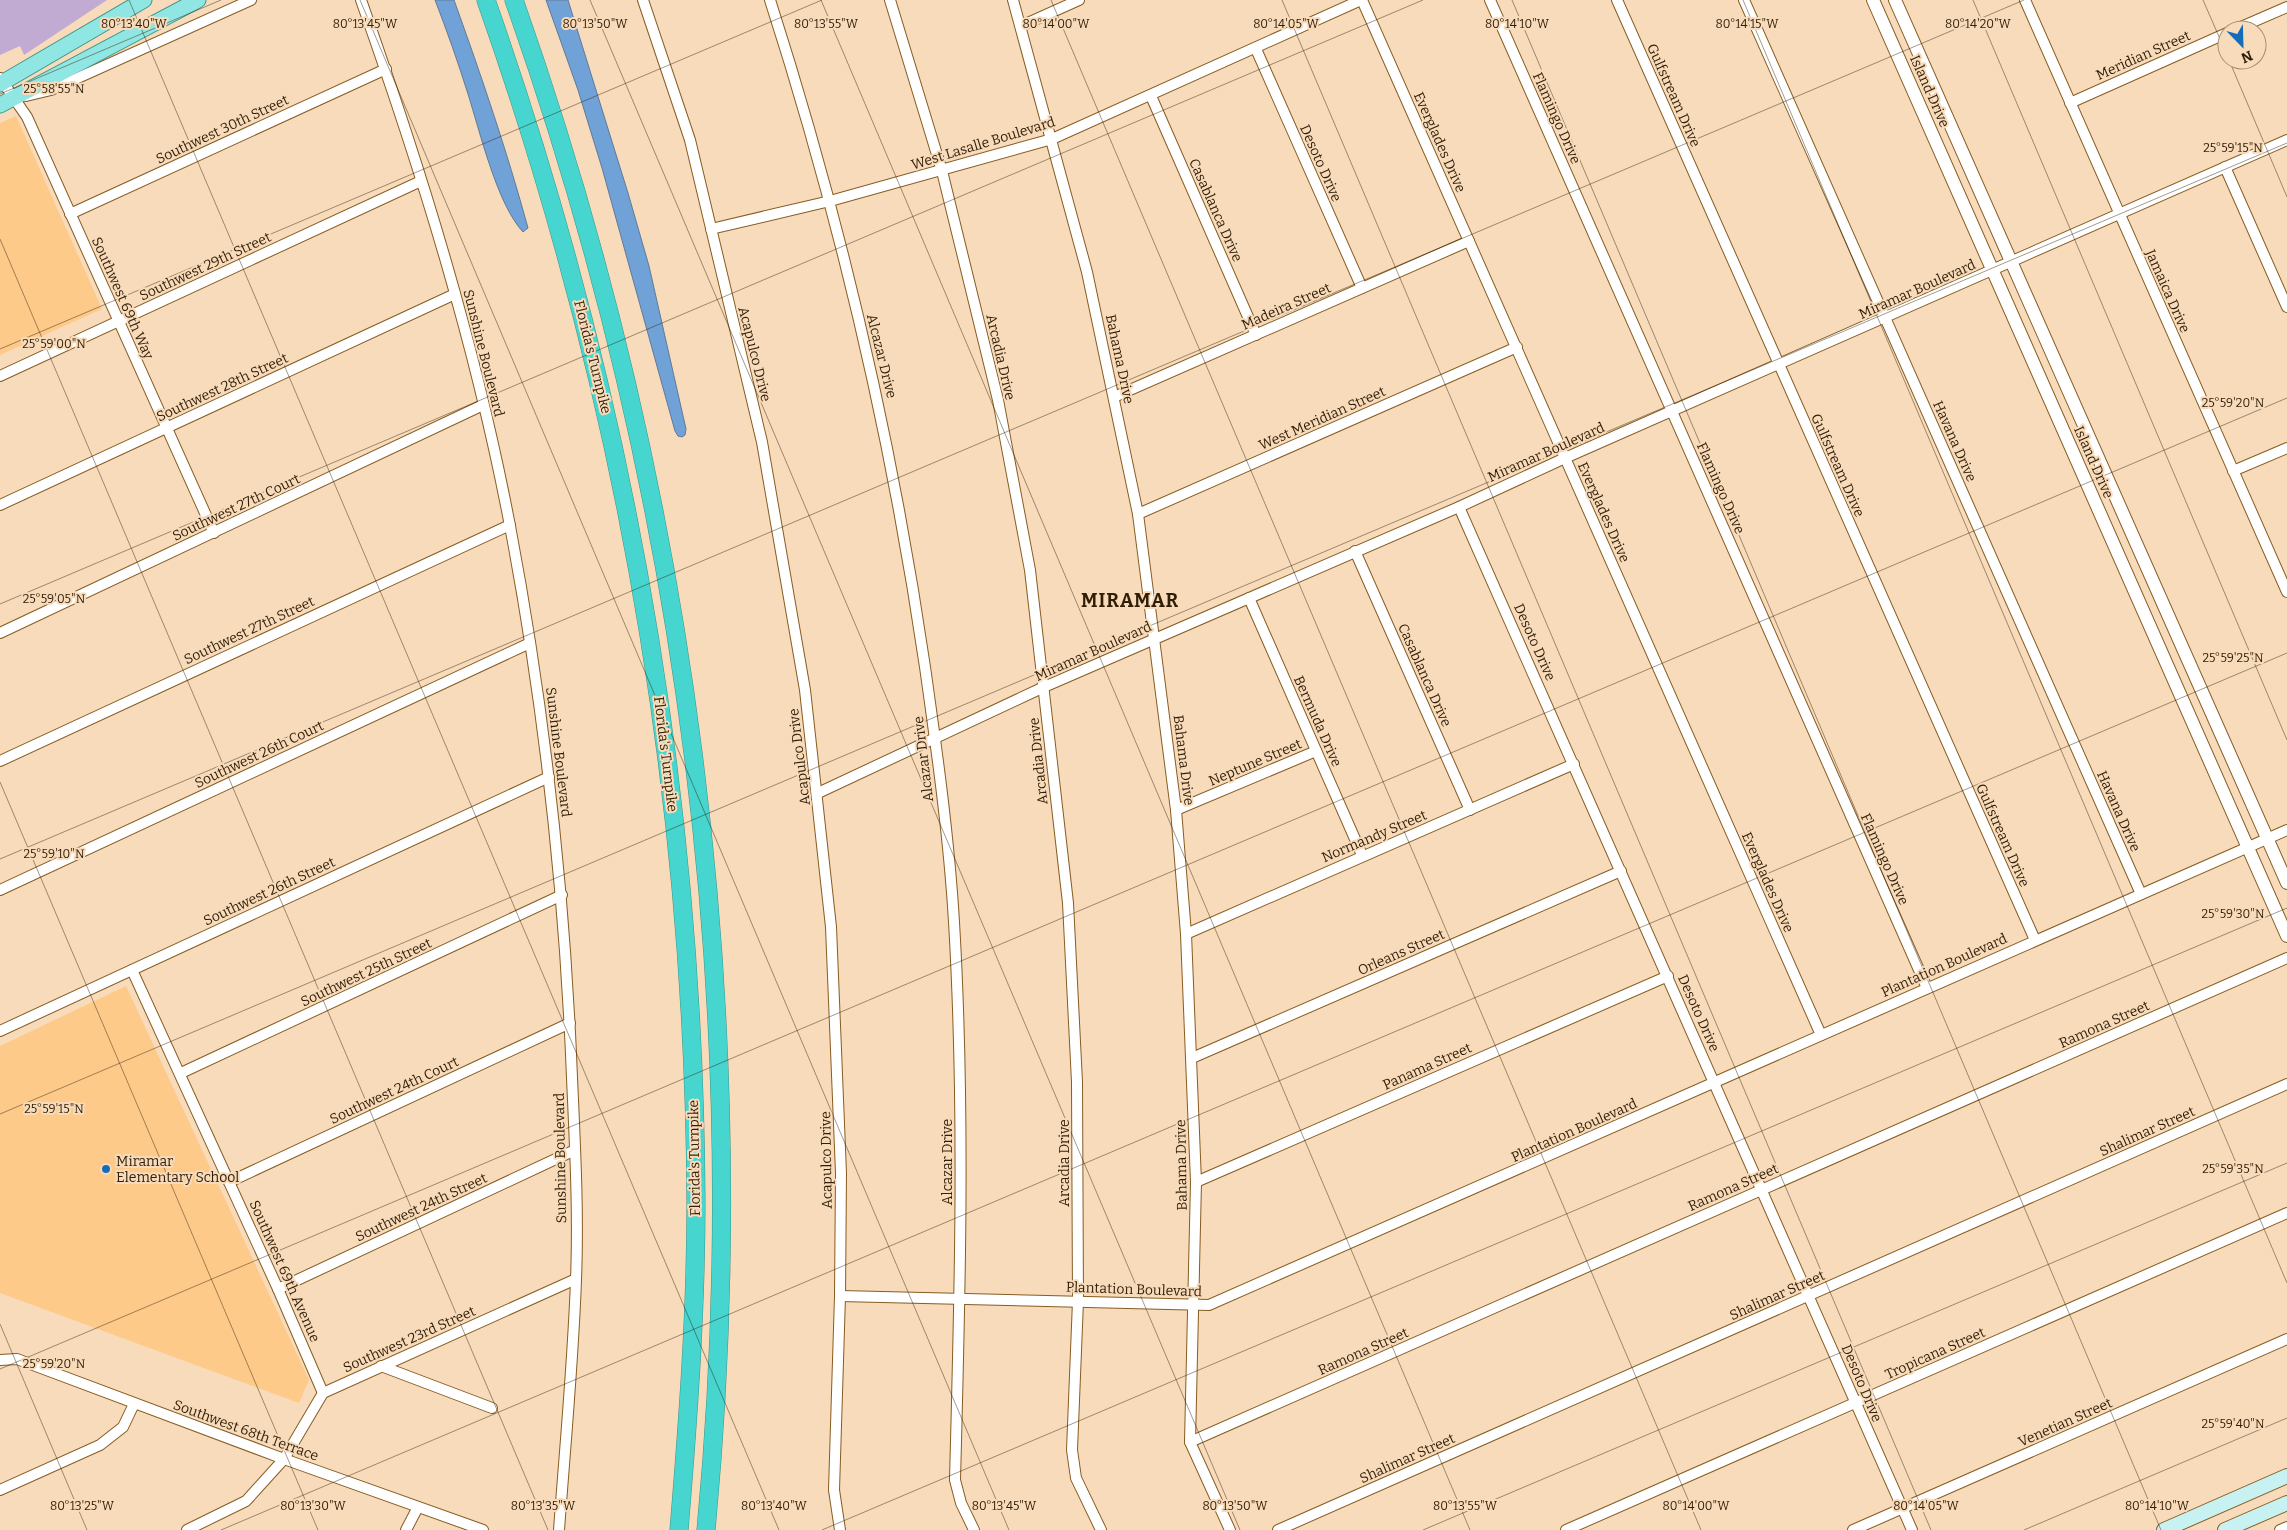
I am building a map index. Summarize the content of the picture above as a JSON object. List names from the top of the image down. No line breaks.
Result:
{"streets":{"highway":["Florida's Turnpike"],"street":["Meridian Street","Island Drive","Gulfstream Drive","Flamingo Drive","Southwest 30th Street","Everglades Drive","West Lasalle Boulevard","Desoto Drive","Casablanca Drive","Southwest 29th Street","Miramar Boulevard","Jamaica Drive","Southwest 69th Way","Madeira Street","Sunshine Boulevard","Acapulco Drive","Alcazar Drive","Arcadia Drive","Bahama Drive","Southwest 28th Street","West Meridian Street","Havana Drive","Southwest 27th Court","Southwest 27th Street","Bermuda Drive","Southwest 26th Court","Neptune Street","Normandy Street","Southwest 26th Street","Orleans Street","Plantation Boulevard","Southwest 25th Street","Ramona Street","Panama Street","Southwest 24th Court","Shalimar Street","Southwest 24th Street","Southwest 69th Avenue","Southwest 23rd Street","Tropicana Street","Venetian Street","Southwest 68th Terrace"]},"crossings":[["Meridian Street","Jamaica Drive"],["Island Drive","Miramar Boulevard"],["Island Drive","Plantation Boulevard"],["Gulfstream Drive","Miramar Boulevard"],["Gulfstream Drive","Plantation Boulevard"],["Flamingo Drive","Miramar Boulevard"],["Flamingo Drive","Plantation Boulevard"],["Southwest 30th Street","Southwest 69th Way"],["Southwest 30th Street","Sunshine Boulevard"],["Everglades Drive","West Lasalle Boulevard"],["Everglades Drive","Miramar Boulevard"],["Everglades Drive","Madeira Street"],["Everglades Drive","West Meridian Street"],["Everglades Drive","Plantation Boulevard"],["West Lasalle Boulevard","Desoto Drive"],["West Lasalle Boulevard","Casablanca Drive"],["West Lasalle Boulevard","Acapulco Drive"],["West Lasalle Boulevard","Alcazar Drive"],["West Lasalle Boulevard","Arcadia Drive"],["West Lasalle Boulevard","Bahama Drive"],["Desoto Drive","Miramar Boulevard"],["Desoto Drive","Madeira Street"],["Desoto Drive","Normandy Street"],["Desoto Drive","Orleans Street"],["Desoto Drive","Plantation Boulevard"],["Desoto Drive","Ramona Street"],["Desoto Drive","Panama Street"],["Desoto Drive","Shalimar Street"],["Desoto Drive","Tropicana Street"],["Desoto Drive","Venetian Street"],["Casablanca Drive","Miramar Boulevard"],["Casablanca Drive","Madeira Street"],["Casablanca Drive","Normandy Street"],["Southwest 29th Street","Southwest 69th Way"],["Southwest 29th Street","Sunshine Boulevard"],["Miramar Boulevard","Jamaica Drive"],["Miramar Boulevard","Acapulco Drive"],["Miramar Boulevard","Alcazar Drive"],["Miramar Boulevard","Arcadia Drive"],["Miramar Boulevard","Bahama Drive"],["Miramar Boulevard","Havana Drive"],["Miramar Boulevard","Bermuda Drive"],["Southwest 69th Way","Southwest 28th Street"],["Southwest 69th Way","Southwest 27th Court"],["Madeira Street","Bahama Drive"],["Sunshine Boulevard","Southwest 28th Street"],["Sunshine Boulevard","Southwest 27th Court"],["Sunshine Boulevard","Southwest 27th Street"],["Sunshine Boulevard","Southwest 26th Court"],["Sunshine Boulevard","Southwest 26th Street"],["Sunshine Boulevard","Southwest 25th Street"],["Sunshine Boulevard","Southwest 24th Court"],["Sunshine Boulevard","Southwest 24th Street"],["Sunshine Boulevard","Southwest 23rd Street"],["Acapulco Drive","Plantation Boulevard"],["Alcazar Drive","Plantation Boulevard"],["Arcadia Drive","Plantation Boulevard"],["Bahama Drive","West Meridian Street"],["Bahama Drive","Neptune Street"],["Bahama Drive","Normandy Street"],["Bahama Drive","Orleans Street"],["Bahama Drive","Plantation Boulevard"],["Bahama Drive","Ramona Street"],["Bahama Drive","Panama Street"],["Havana Drive","Plantation Boulevard"],["Bermuda Drive","Neptune Street"],["Bermuda Drive","Normandy Street"],["Southwest 26th Street","Southwest 69th Avenue"],["Southwest 25th Street","Southwest 69th Avenue"],["Southwest 24th Court","Southwest 69th Avenue"],["Southwest 24th Street","Southwest 69th Avenue"],["Southwest 69th Avenue","Southwest 23rd Street"]],"districts":["MIRAMAR"],"places":["Miramar Elementary School"],"north":"bottom right","coordinates":["80°13'40\"W","80°13'45\"W","80°13'50\"W","80°13'55\"W","80°14'00\"W","80°14'05\"W","80°14'10\"W","80°14'15\"W","80°14'20\"W","25°58'55\"N","25°59'15\"N","25°59'00\"N","25°59'20\"N","25°59'05\"N","25°59'25\"N","25°59'10\"N","25°59'30\"N","25°59'35\"N","25°59'40\"N","80°13'25\"W","80°13'30\"W","80°13'35\"W"]}
